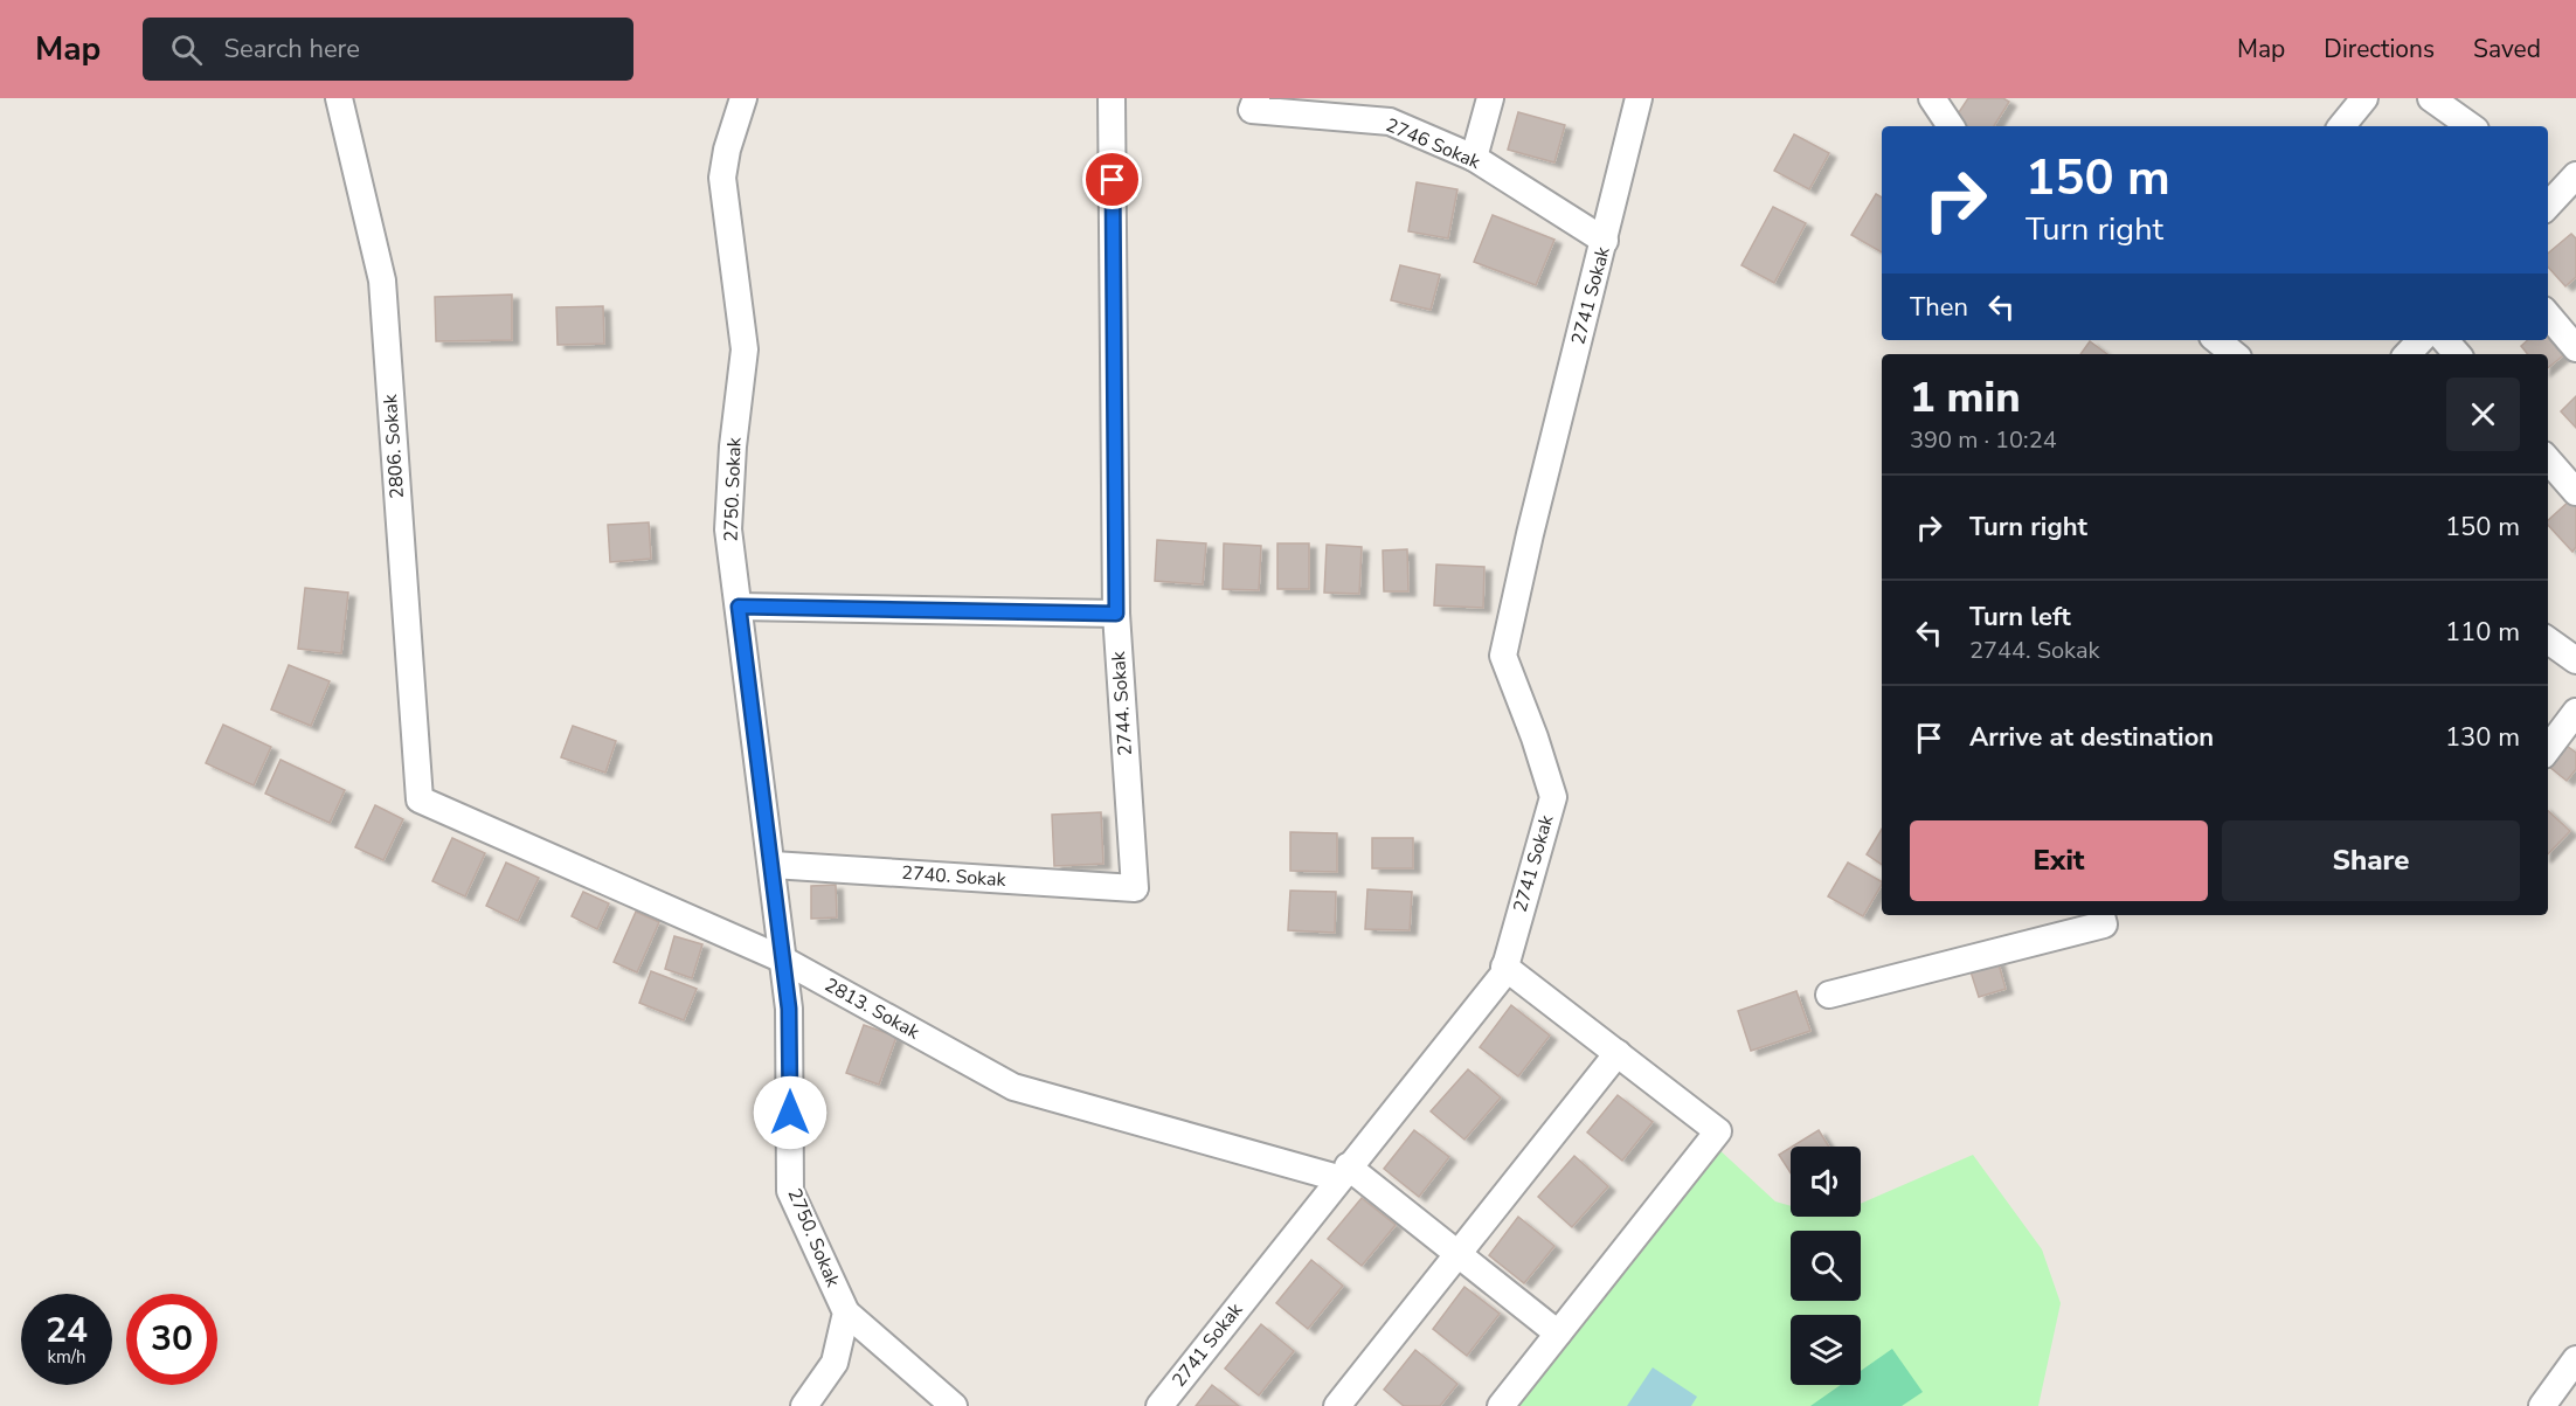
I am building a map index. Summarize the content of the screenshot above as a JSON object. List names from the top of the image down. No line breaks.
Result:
{"streets":{"street":["2746 Sokak","2741 Sokak","2806. Sokak","2750. Sokak","2744. Sokak","2740. Sokak","2813. Sokak"]},"crossings":[["2746 Sokak","2741 Sokak"],["2741 Sokak","2813. Sokak"],["2806. Sokak","2813. Sokak"],["2750. Sokak","2740. Sokak"],["2750. Sokak","2813. Sokak"],["2744. Sokak","2740. Sokak"]],"page":{"header":"Map","search":"Search here","nav":["Map","Directions","Saved"],"turn":["150 m","Turn right"],"then":"Then","heading":["1 min","390 m · 10:24"],"list":[{"name":"Turn right","value":"150 m"},{"name":"Turn left","note":"2744. Sokak","value":"110 m"},{"name":"Arrive at destination","value":"130 m"}],"buttons":["Exit","Share"],"speed":"24 km/h","limit":"30"}}
